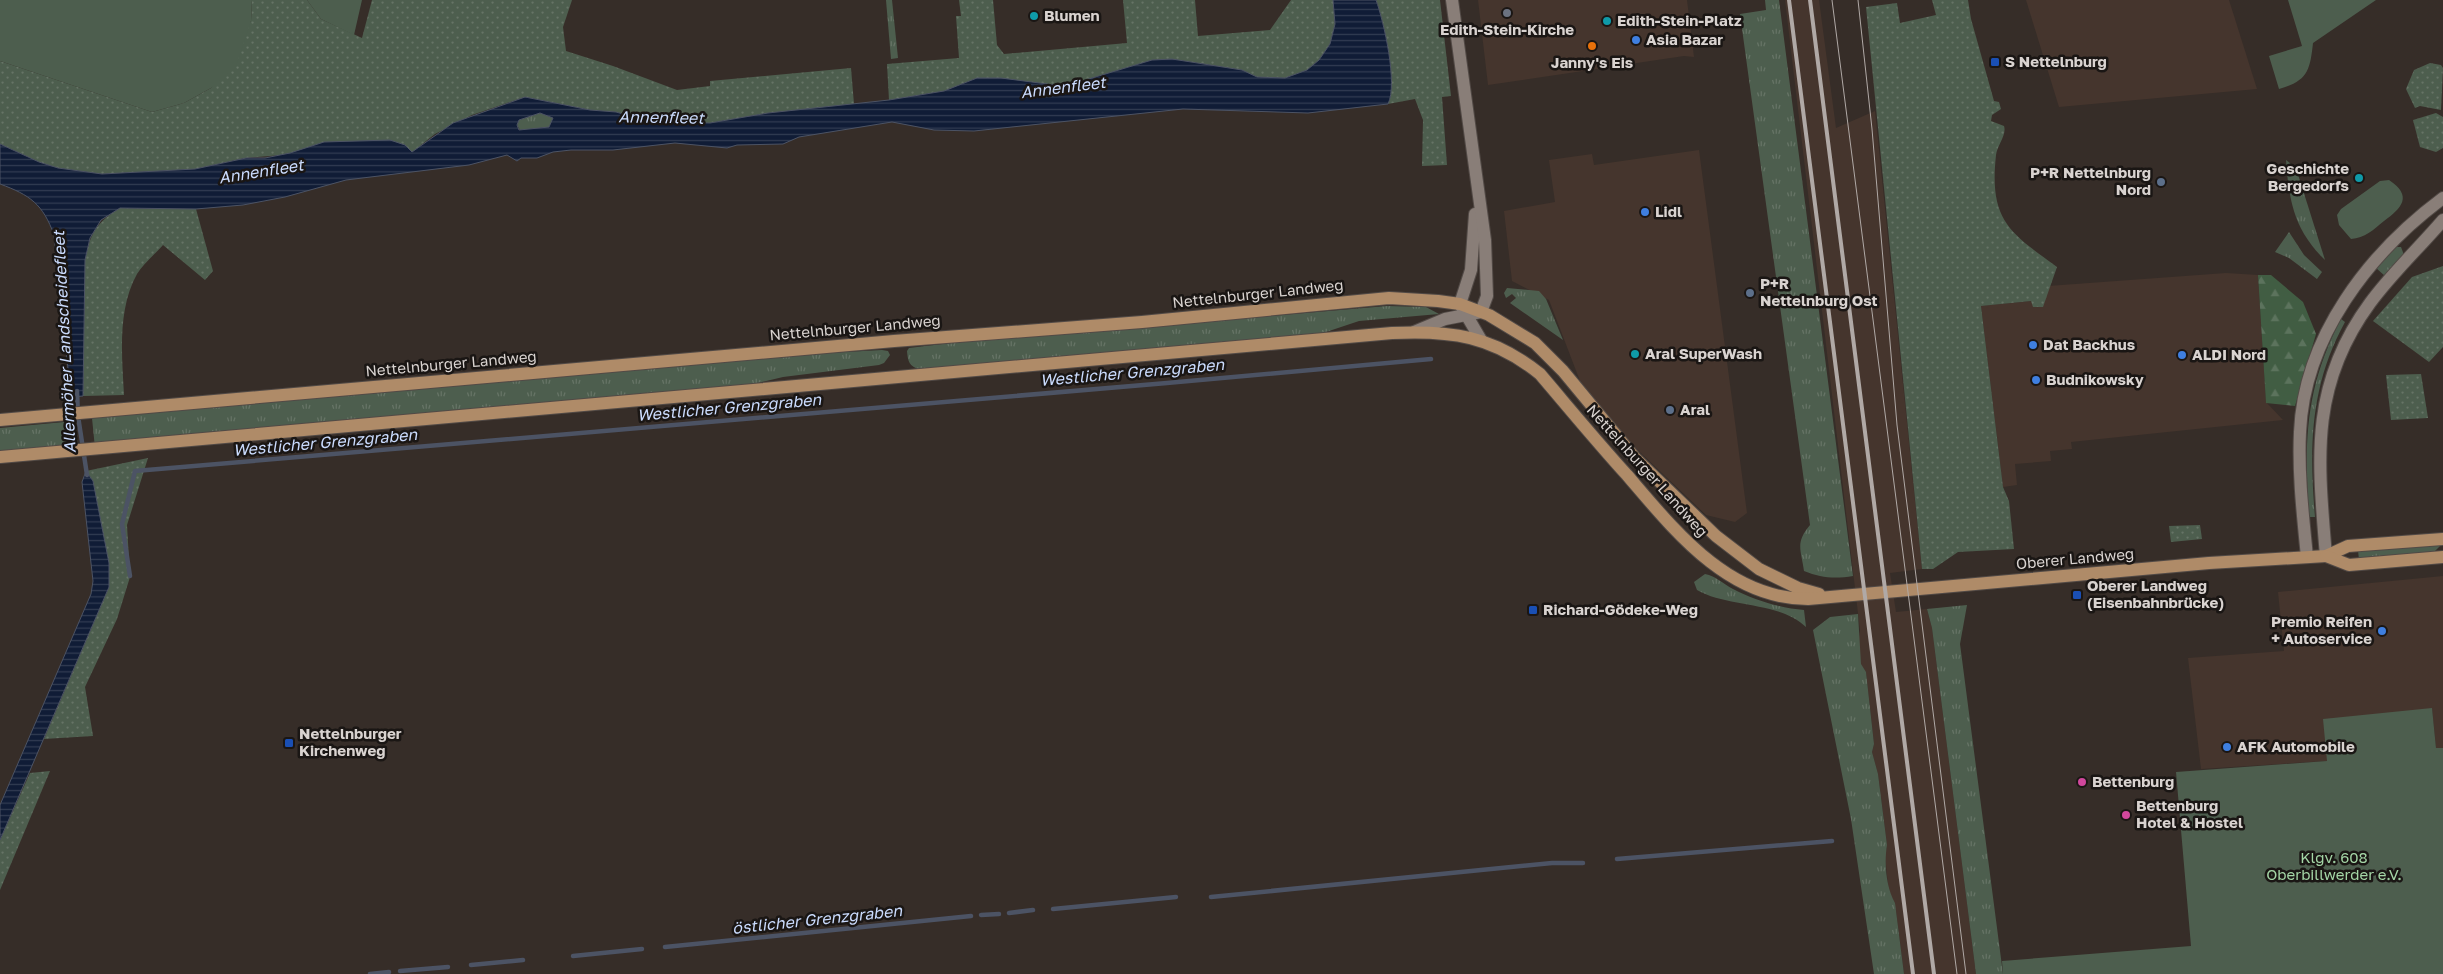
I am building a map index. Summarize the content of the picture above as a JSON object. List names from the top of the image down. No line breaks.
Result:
{"streets":{"main road":["Nettelnburger Landweg","Oberer Landweg"]},"crossings":[["Nettelnburger Landweg","Oberer Landweg"]],"water":["Annenfleet","Allermöher Landscheidefleet","Westlicher Grenzgraben","östlicher Grenzgraben"],"parks":["Klgv. 608 Oberbillwerder e.V."],"places":{"other":["Edith-Stein-Kirche","Blumen","Edith-Stein-Platz","Asia Bazar","Janny's Eis","Geschichte Bergedorfs","P+R Nettelnburg Nord","Lidl","P+R Nettelnburg Ost","Dat Backhus","Aral SuperWash","ALDI Nord","Budnikowsky","Aral","Premio Reifen + Autoservice","AFK Automobile","Bettenburg","Bettenburg Hotel & Hostel"],"transit":["S Nettelnburg","Oberer Landweg (Eisenbahnbrücke)","Richard-Gödeke-Weg","Nettelnburger Kirchenweg"]}}
